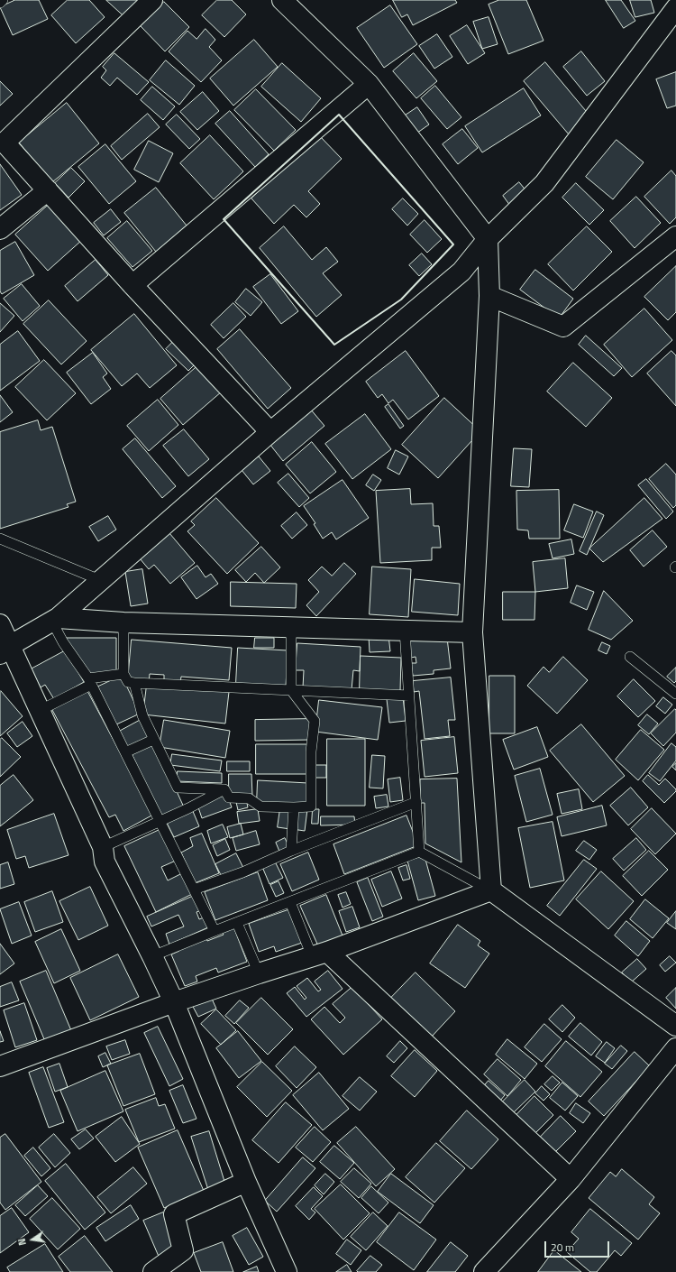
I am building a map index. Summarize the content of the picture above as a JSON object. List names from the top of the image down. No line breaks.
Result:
{"scale_bar":"20 m","north":"left"}
